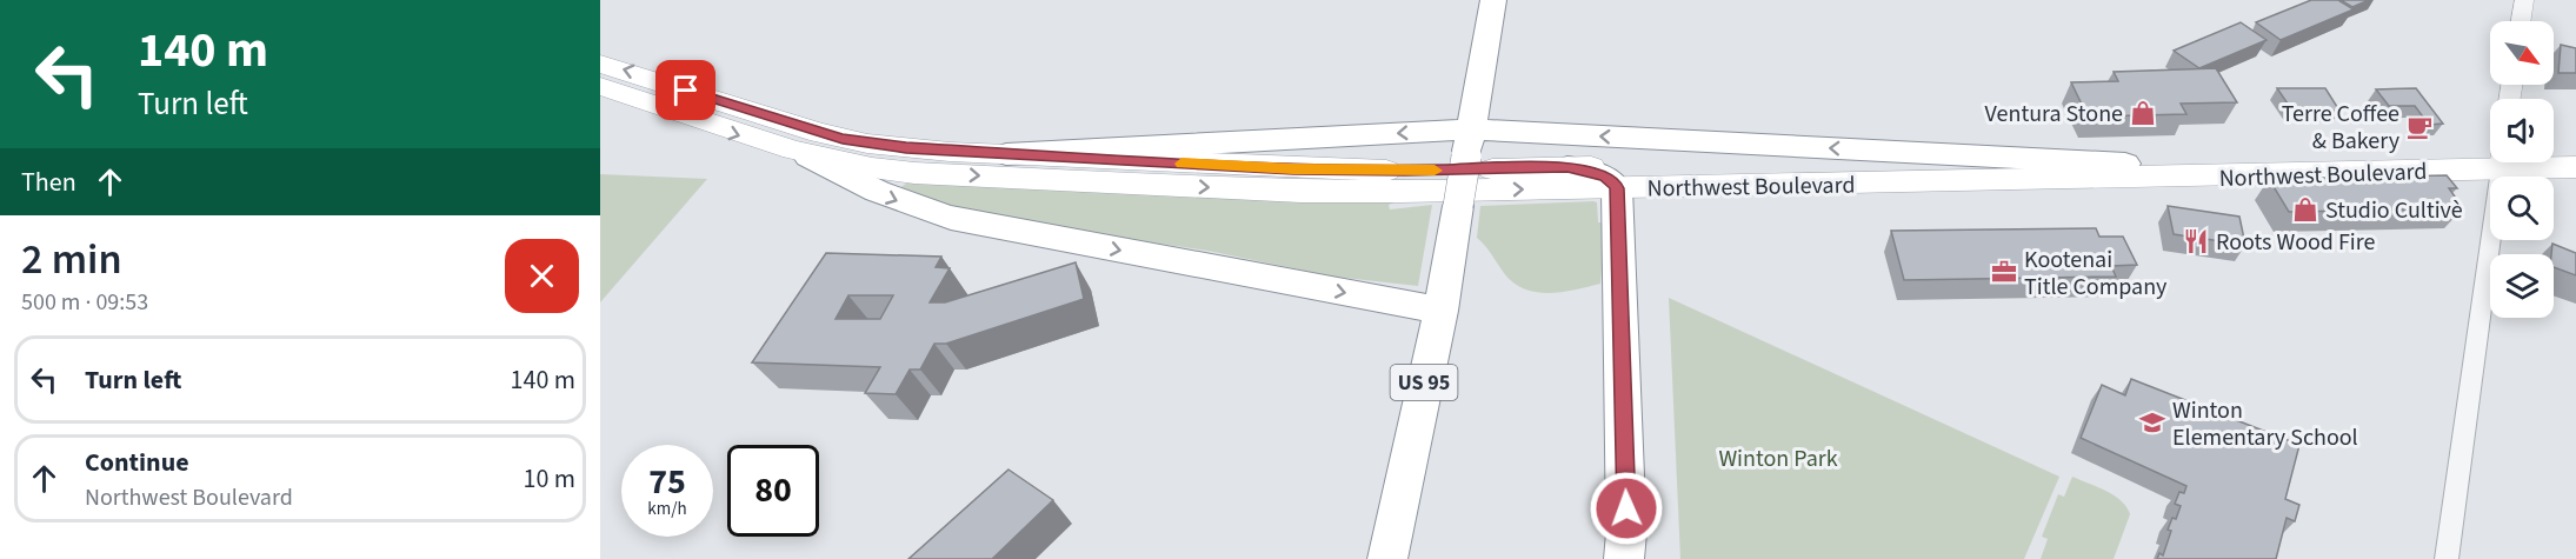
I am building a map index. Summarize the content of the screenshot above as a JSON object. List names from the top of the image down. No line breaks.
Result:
{"streets":{"highway":["US 95"],"main road":["Northwest Boulevard"]},"parks":["Winton Park"],"places":{"shop":["Ventura Stone","Studio Cultivè"],"cafe":["Terre Coffee & Bakery"],"restaurant":["Roots Wood Fire"],"office":["Kootenai Title Company"],"school or university":["Winton Elementary School"]},"north":"bottom right","page":{"turn":["140 m","Turn left"],"then":"Then","heading":["2 min","500 m · 09:53"],"list":[{"name":"Turn left","value":"140 m"},{"name":"Continue","note":"Northwest Boulevard","value":"10 m"}],"speed":"75 km/h","limit":"80"}}
